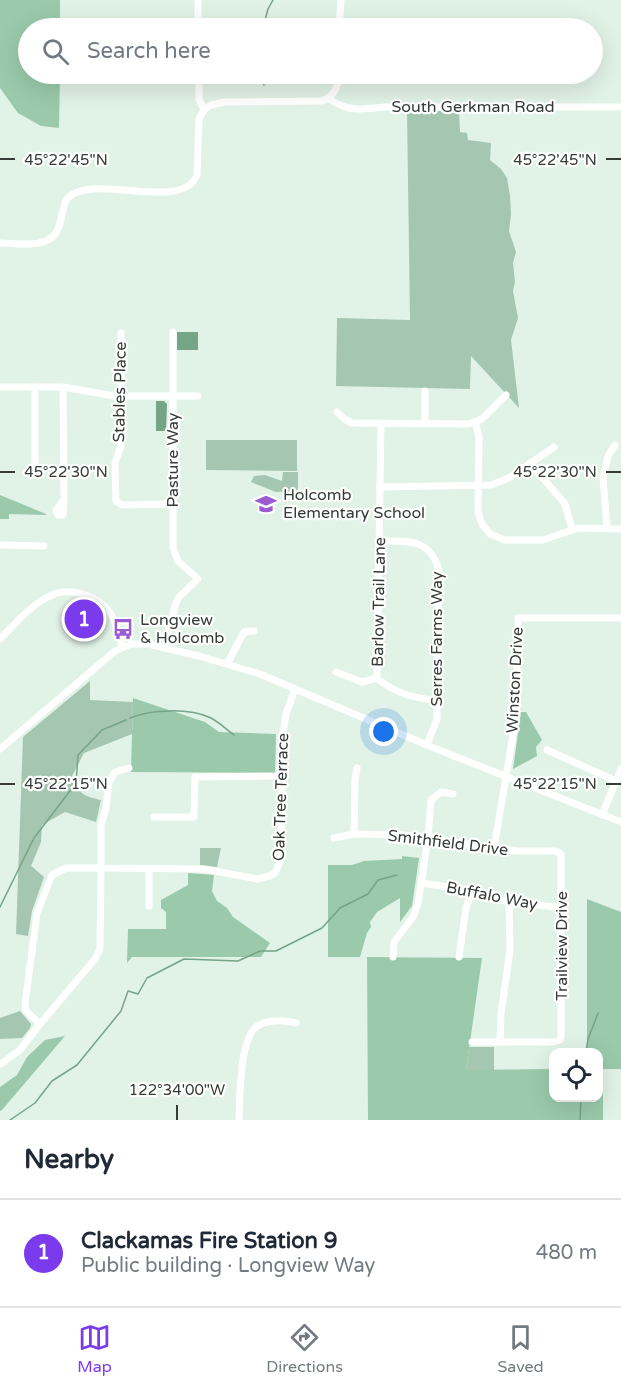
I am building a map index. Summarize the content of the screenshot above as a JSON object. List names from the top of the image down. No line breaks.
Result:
{"streets":{"street":["South Gerkman Road","Stables Place","Pasture Way","Barlow Trail Lane","Serres Farms Way","Winston Drive","Oak Tree Terrace","Smithfield Drive","Buffalo Way","Trailview Drive"]},"crossings":[["Stables Place","Pasture Way"],["Barlow Trail Lane","Serres Farms Way"],["Winston Drive","Smithfield Drive"],["Smithfield Drive","Trailview Drive"],["Buffalo Way","Trailview Drive"]],"places":{"school or university":["Holcomb Elementary School"],"bus stop":["Longview & Holcomb"]},"page":{"search":"Search here","pins":"1","heading":"Nearby","list":[{"mark":"1","name":"Clackamas Fire Station 9","note":"Public building · Longview Way","value":"480 m"}],"nav":["Map","Directions","Saved"]},"coordinates":["45°22'45\"N","45°22'30\"N","45°22'15\"N","122°34'00\"W"]}
